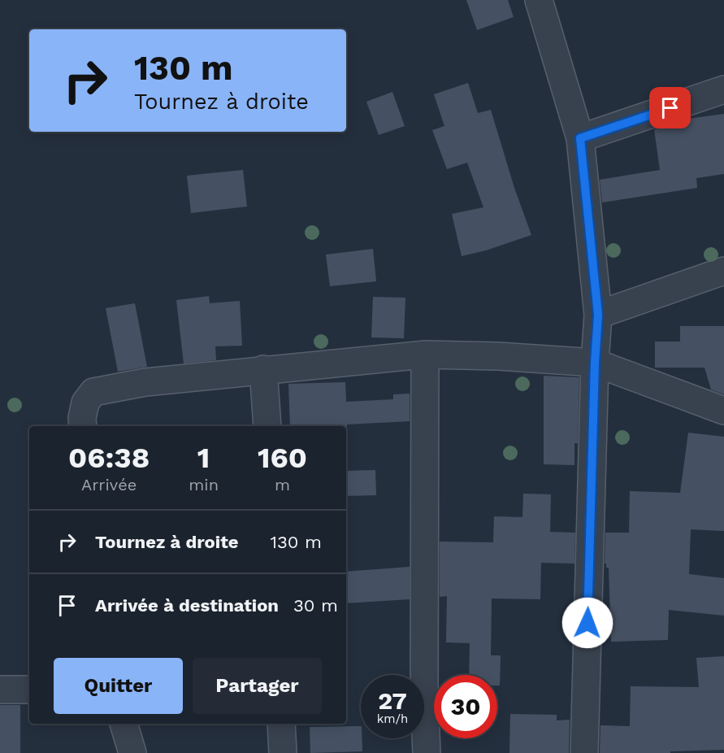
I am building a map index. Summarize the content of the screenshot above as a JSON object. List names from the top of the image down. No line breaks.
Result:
{"page":{"turn":["130 m","Tournez à droite"],"eta":["06:38","Arrivée","1","min","160","m"],"list":[{"name":"Tournez à droite","value":"130 m"},{"name":"Arrivée à destination","value":"30 m"}],"buttons":["Quitter","Partager"],"speed":"27 km/h","limit":"30"}}
